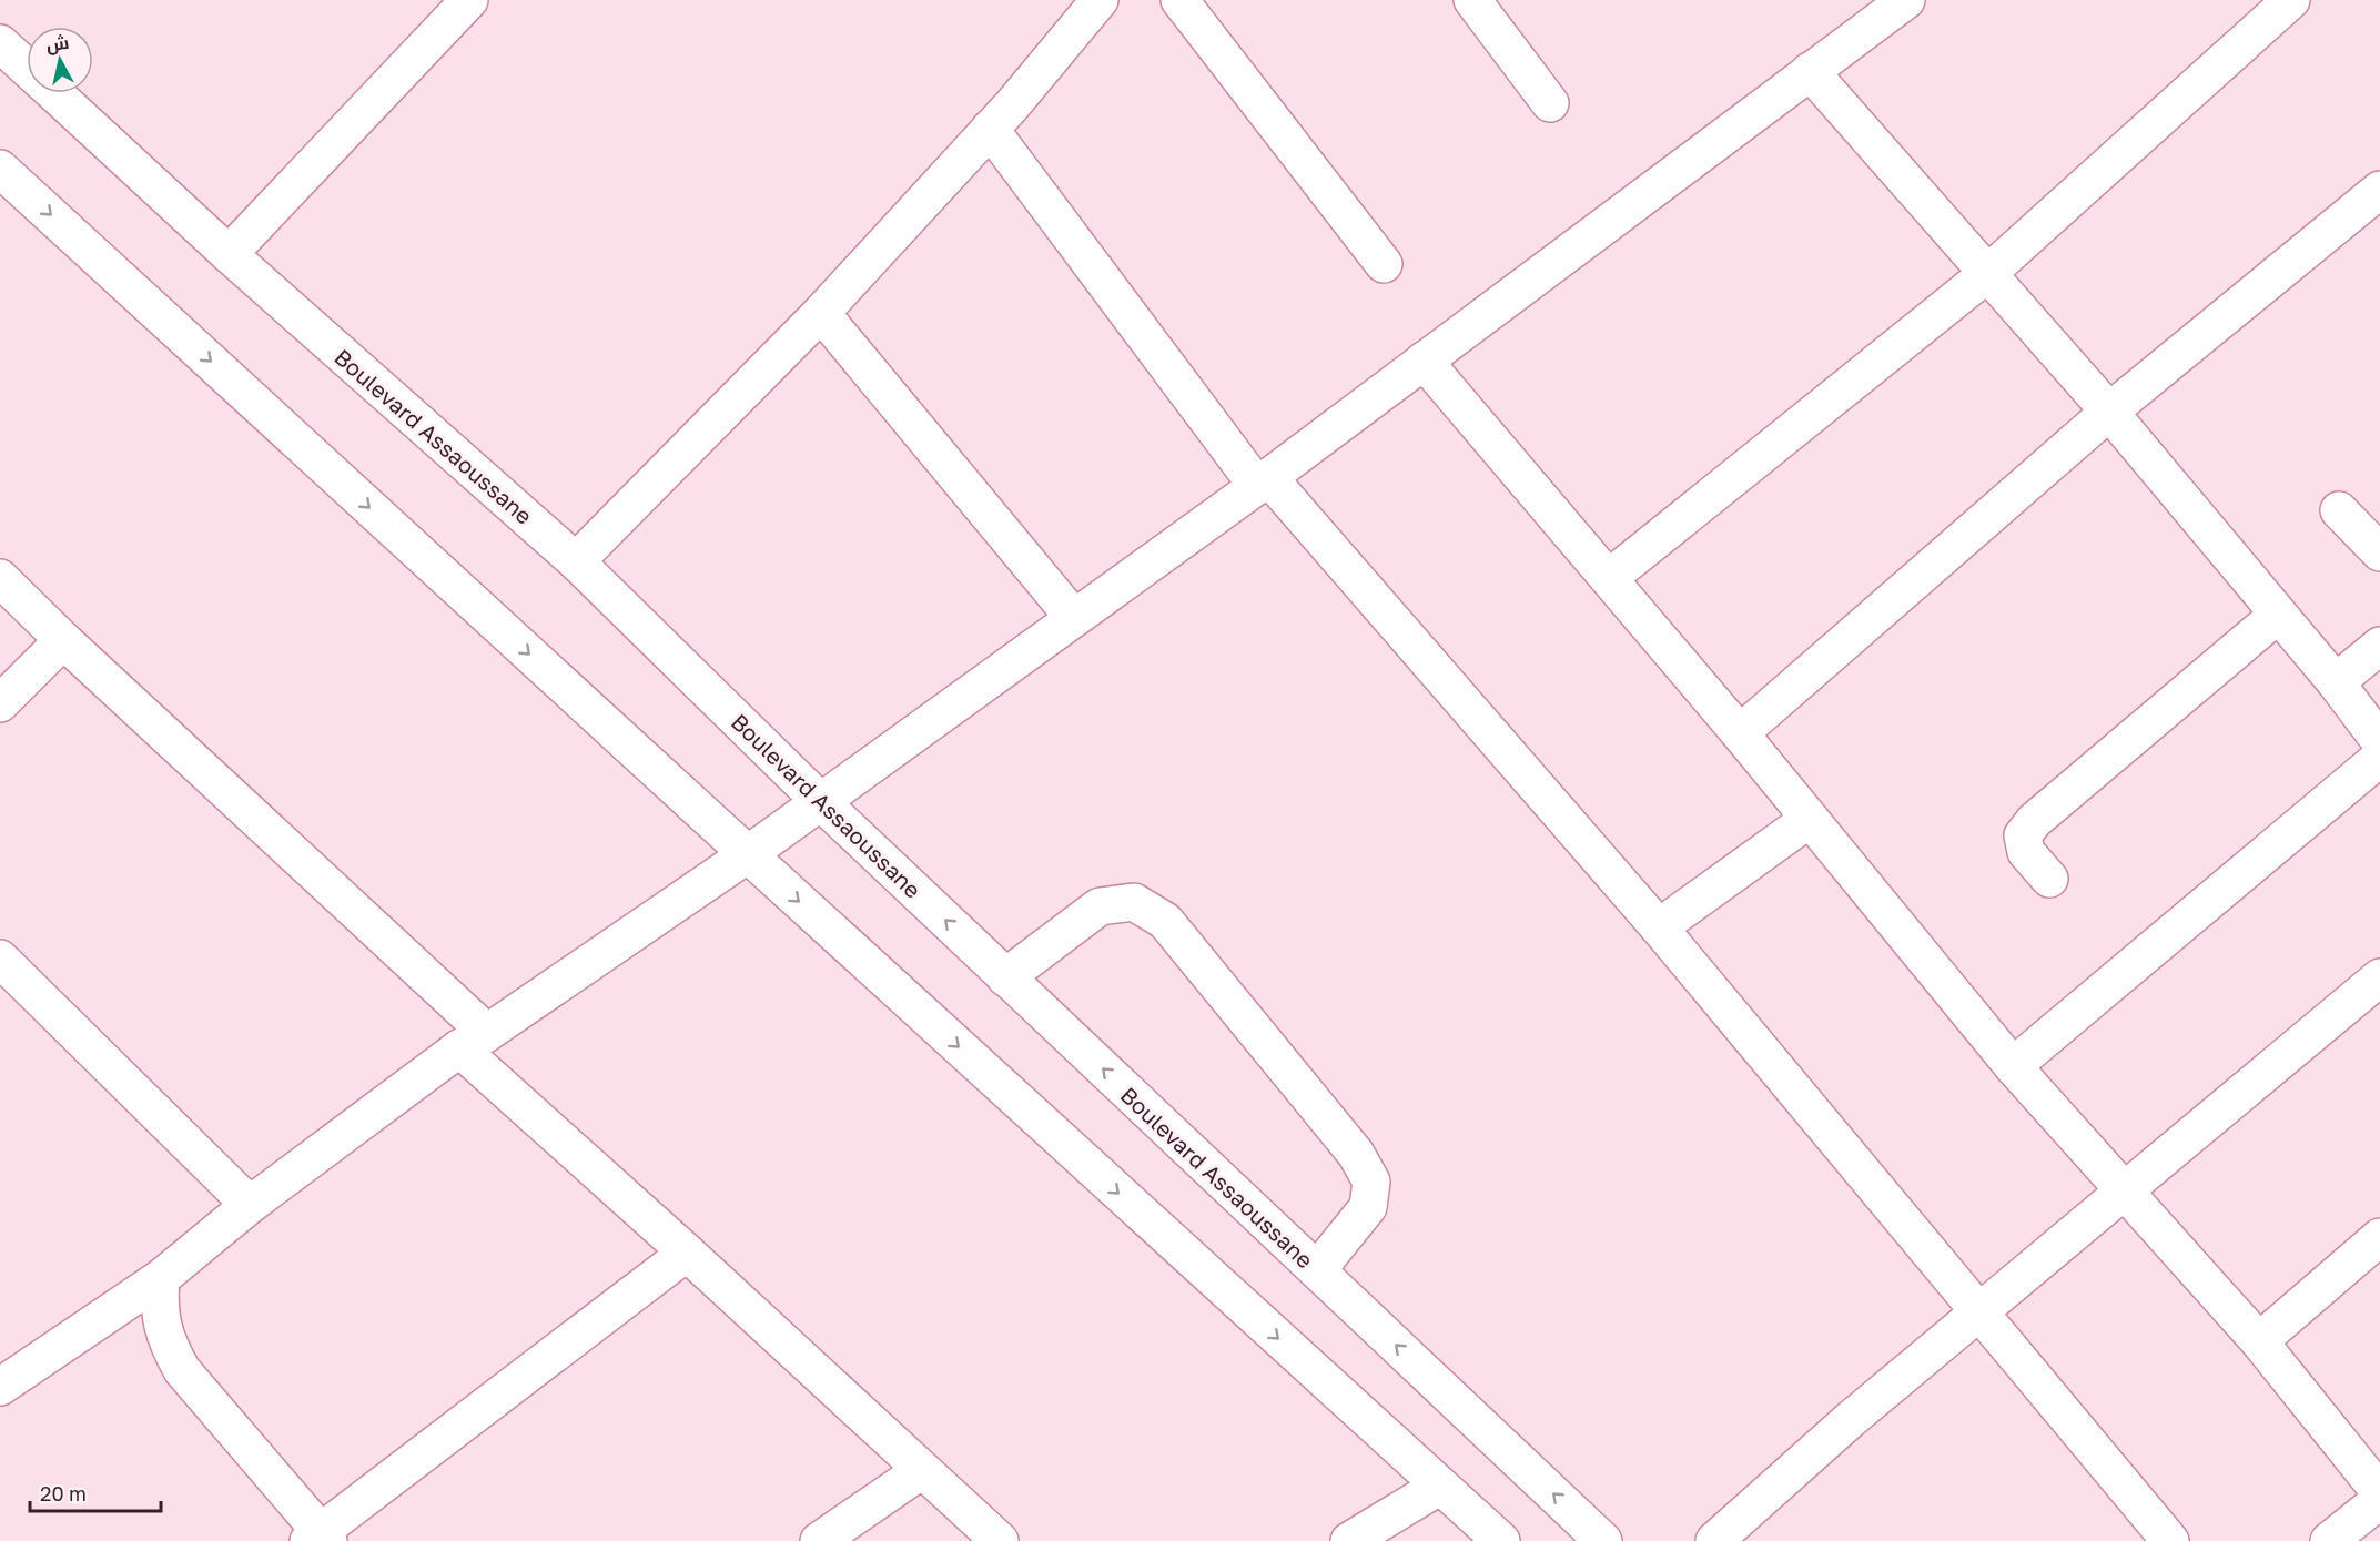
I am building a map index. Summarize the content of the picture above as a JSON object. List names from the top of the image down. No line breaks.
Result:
{"streets":{"street":["Boulevard Assaoussane"]},"scale_bar":"20 m","north":"top"}
